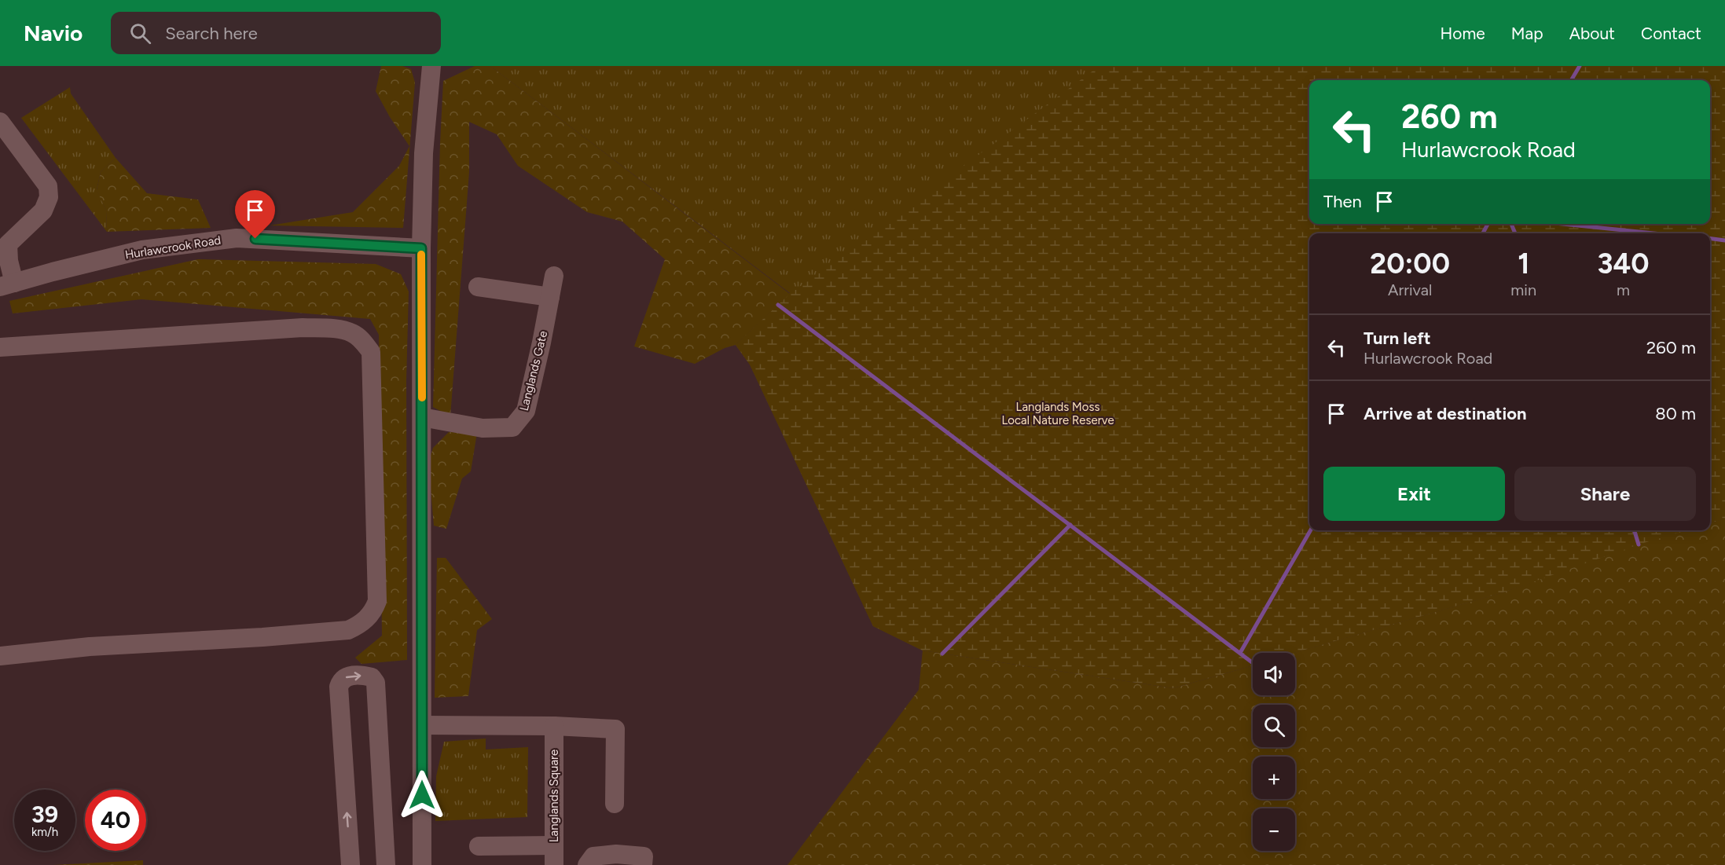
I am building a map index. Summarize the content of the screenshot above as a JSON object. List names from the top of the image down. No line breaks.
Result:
{"streets":{"street":["Hurlawcrook Road","Langlands Gate","Langlands Square"]},"parks":["Langlands Moss Local Nature Reserve"],"page":{"header":"Navio","search":"Search here","nav":["Home","Map","About","Contact"],"turn":["260 m","Hurlawcrook Road"],"then":"Then","eta":["20:00","Arrival","1","min","340","m"],"list":[{"name":"Turn left","note":"Hurlawcrook Road","value":"260 m"},{"name":"Arrive at destination","value":"80 m"}],"buttons":["Exit","Share"],"map_buttons":["+","−"],"speed":"39 km/h","limit":"40"}}
